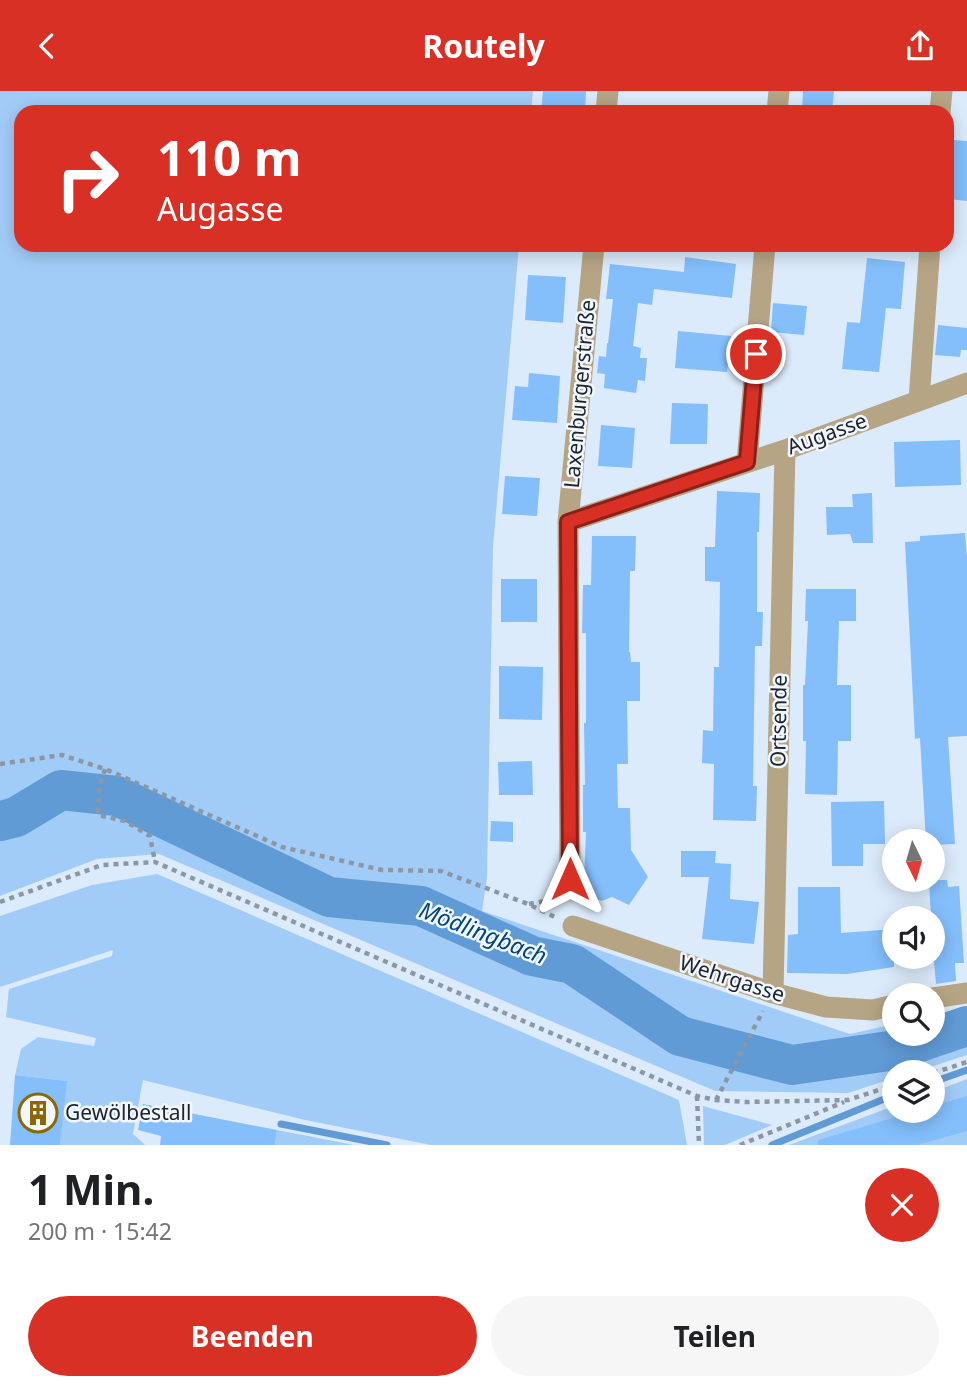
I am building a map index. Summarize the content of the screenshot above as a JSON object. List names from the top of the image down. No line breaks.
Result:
{"streets":{"street":["Laxenburgerstraße","Augasse","Ortsende","Wehrgasse"]},"crossings":[["Laxenburgerstraße","Augasse"],["Augasse","Ortsende"],["Ortsende","Wehrgasse"]],"water":["Mödlingbach"],"places":{"building":["Gewölbestall"]},"north":"bottom","page":{"header":"Routely","turn":["110 m","Augasse"],"heading":["1 Min.","200 m · 15:42"],"buttons":["Beenden","Teilen"]}}
